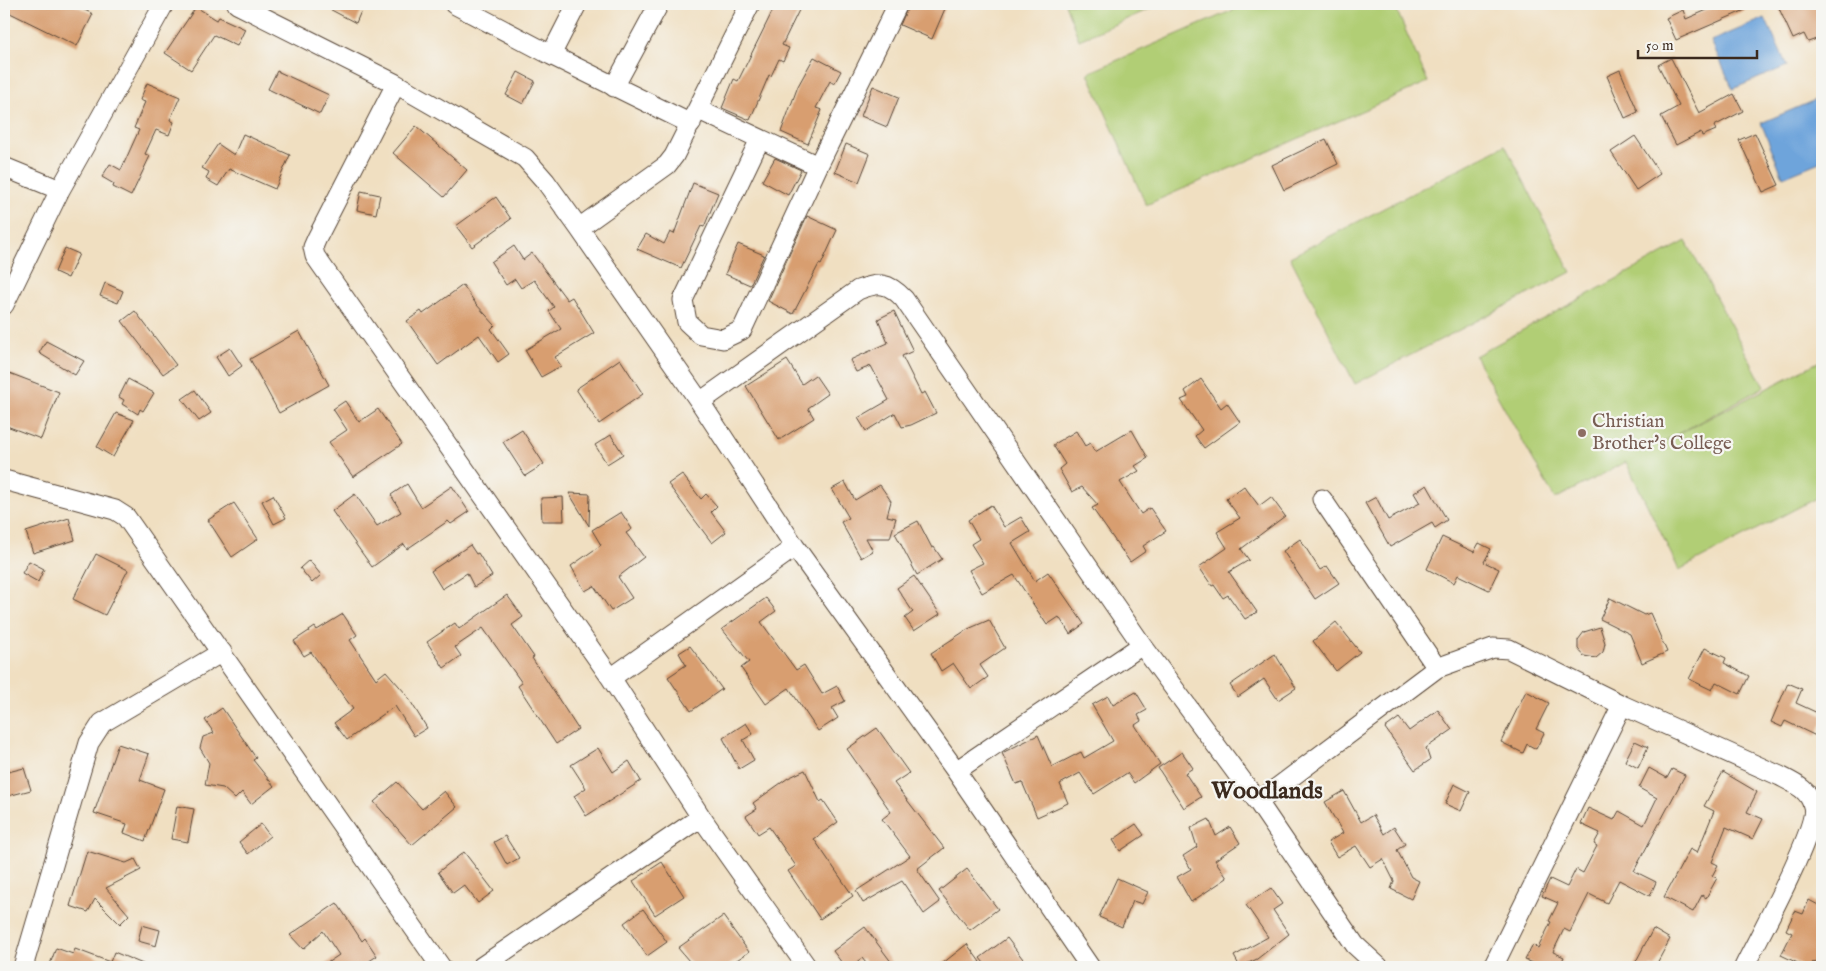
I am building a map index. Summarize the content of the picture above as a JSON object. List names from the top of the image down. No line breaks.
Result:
{"districts":["Woodlands"],"places":["Christian Brother's College"],"scale_bar":"50 m"}
